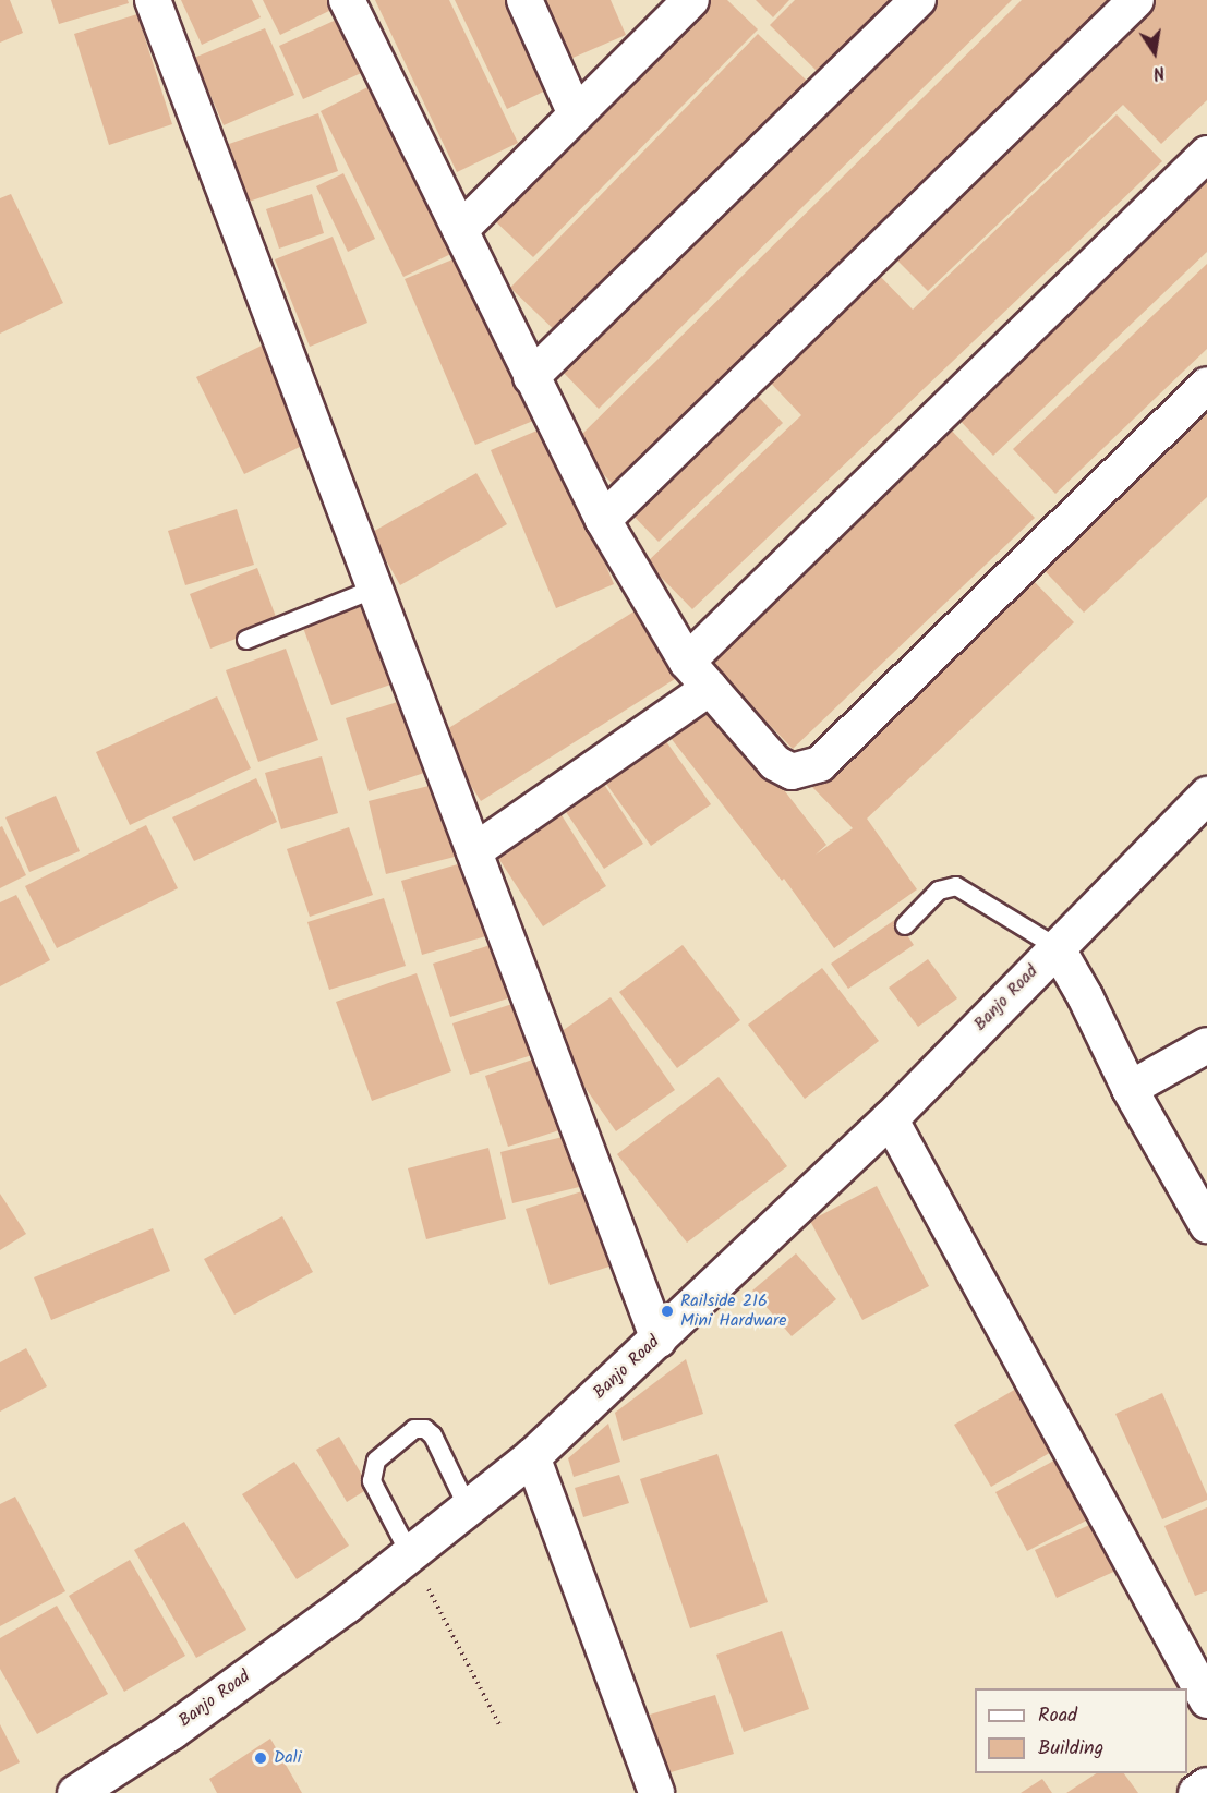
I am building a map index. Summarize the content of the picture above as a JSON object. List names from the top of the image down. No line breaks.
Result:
{"streets":{"street":["Banjo Road"]},"places":["Railside 216 Mini Hardware","Dali"],"legend":["Road","Building"],"north":"bottom"}
